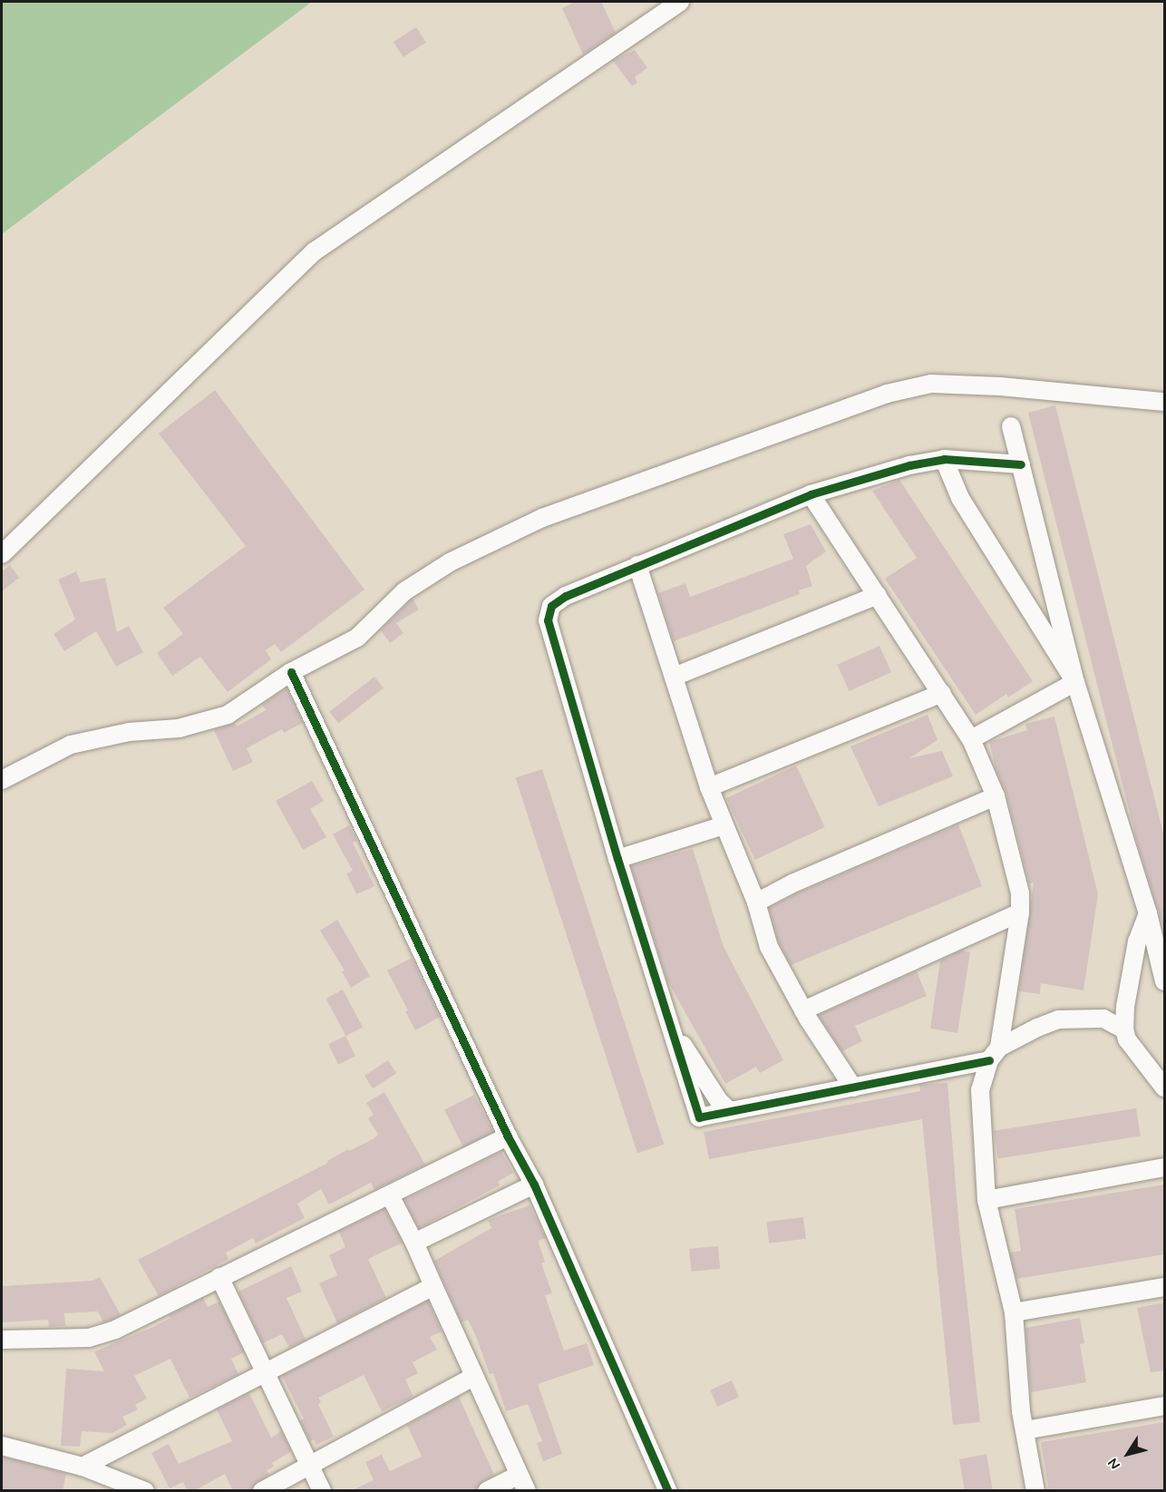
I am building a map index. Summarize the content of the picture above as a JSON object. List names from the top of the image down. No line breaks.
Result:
{"north":"bottom left"}
